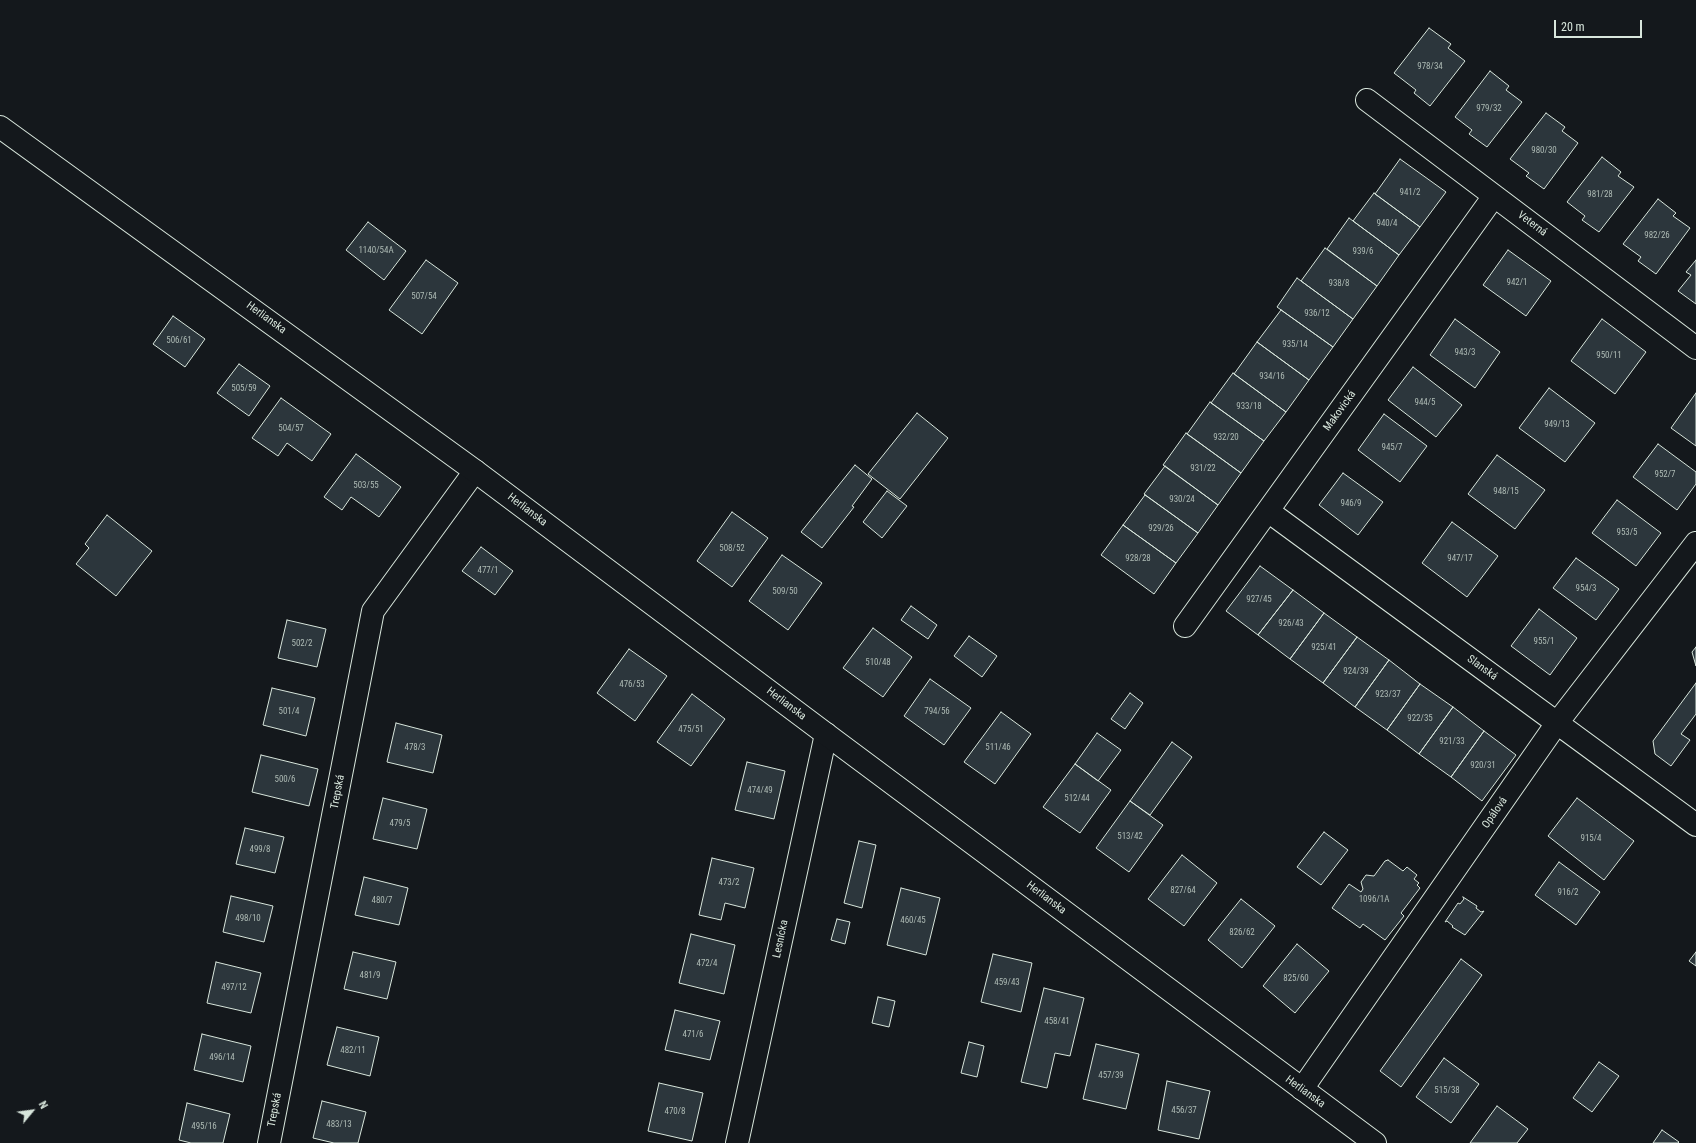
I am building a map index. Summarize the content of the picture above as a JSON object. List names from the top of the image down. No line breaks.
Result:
{"streets":{"street":["Veterná","Herlianska","Makovická","Slanská","Trepská","Opálová","Lesnícka"]},"crossings":[["Veterná","Makovická"],["Herlianska","Trepská"],["Herlianska","Opálová"],["Herlianska","Lesnícka"],["Makovická","Slanská"],["Slanská","Opálová"]],"house_numbers":["978/34","979/32","980/30","941/2","981/28","940/4","982/26","1140/54A","939/6","942/1","938/8","507/54","936/12","506/61","935/14","943/3","950/11","934/16","505/59","944/5","933/18","949/13","504/57","932/20","945/7","931/22","952/7","503/55","948/15","930/24","946/9","929/26","953/5","508/52","928/28","947/17","477/1","954/3","509/50","927/45","926/43","955/1","502/2","925/41","510/48","924/39","476/53","923/37","501/4","794/56","922/35","475/51","921/33","478/3","511/46","920/31","500/6","474/49","512/44","479/5","513/42","915/4","499/8","473/2","827/64","916/2","1096/1A","480/7","498/10","460/45","826/62","472/4","481/9","825/60","459/43","497/12","458/41","471/6","482/11","496/14","457/39","515/38","456/37","470/8","483/13","495/16"],"scale_bar":"20 m","north":"top right"}
